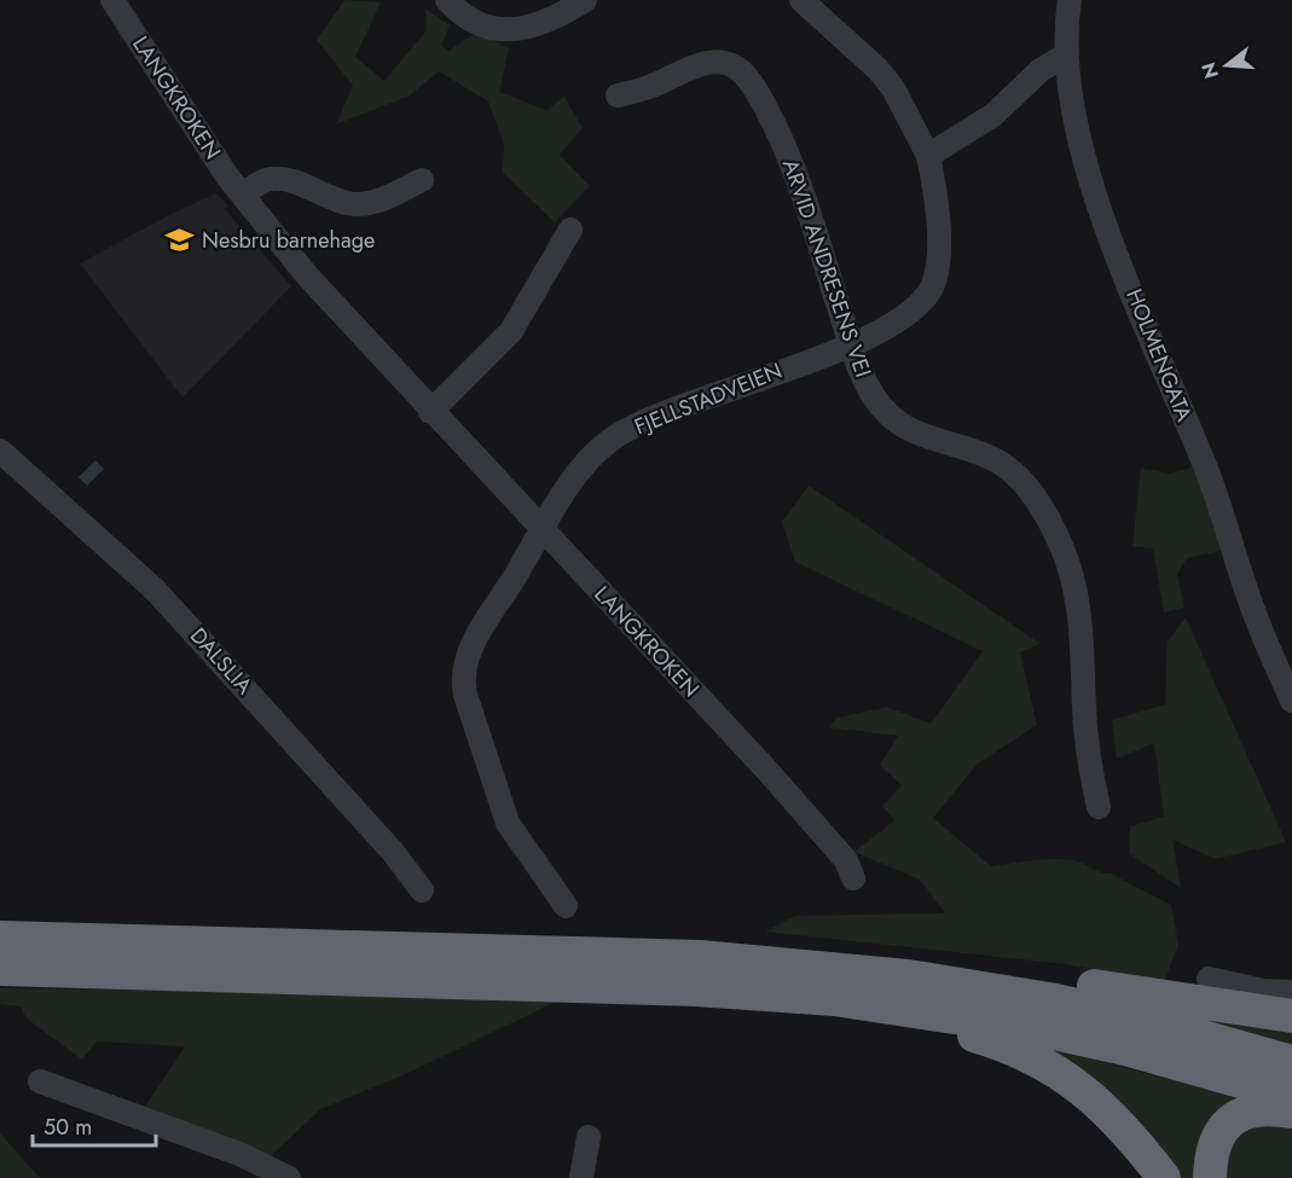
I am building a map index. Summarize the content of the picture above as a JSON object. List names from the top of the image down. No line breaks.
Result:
{"streets":{"street":["LANGKROKEN","ARVID ANDRESENS VEI","HOLMENGATA","FJELLSTADVEIEN","DALSLIA"]},"crossings":[["LANGKROKEN","FJELLSTADVEIEN"],["ARVID ANDRESENS VEI","FJELLSTADVEIEN"]],"places":{"school or university":["Nesbru barnehage"]},"scale_bar":"50 m","north":"left"}
